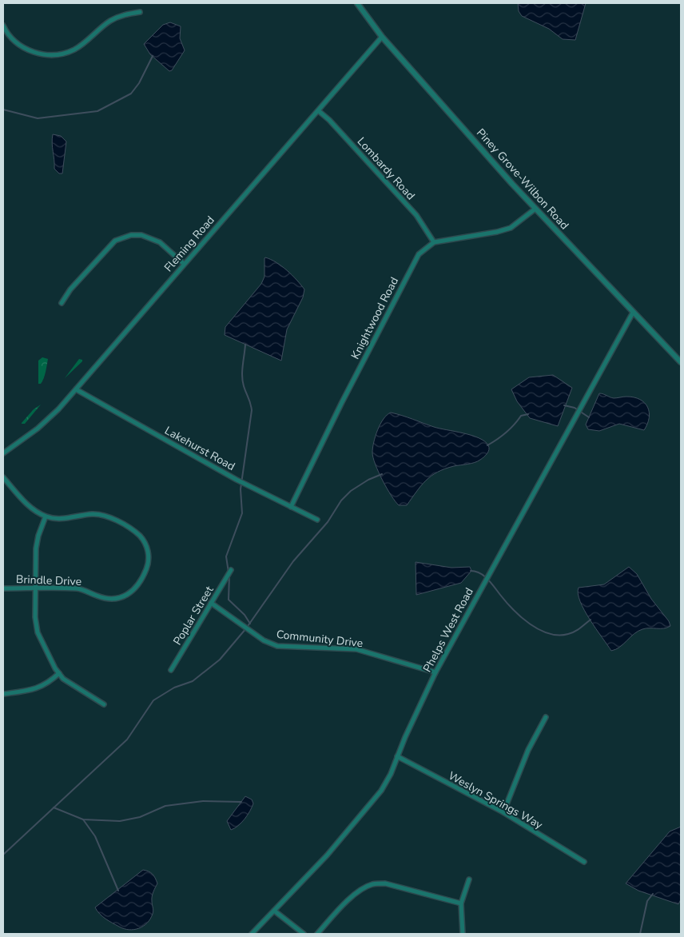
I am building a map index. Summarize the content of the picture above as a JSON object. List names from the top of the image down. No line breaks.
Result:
{"streets":{"street":["Lombardy Road","Piney Grove-Wilbon Road","Fleming Road","Knightwood Road","Lakehurst Road","Brindle Drive","Poplar Street","Phelps West Road","Community Drive","Weslyn Springs Way"]},"crossings":[["Lombardy Road","Fleming Road"],["Lombardy Road","Knightwood Road"],["Piney Grove-Wilbon Road","Fleming Road"],["Piney Grove-Wilbon Road","Phelps West Road"],["Fleming Road","Lakehurst Road"],["Knightwood Road","Lakehurst Road"],["Poplar Street","Community Drive"],["Phelps West Road","Community Drive"],["Phelps West Road","Weslyn Springs Way"]]}
